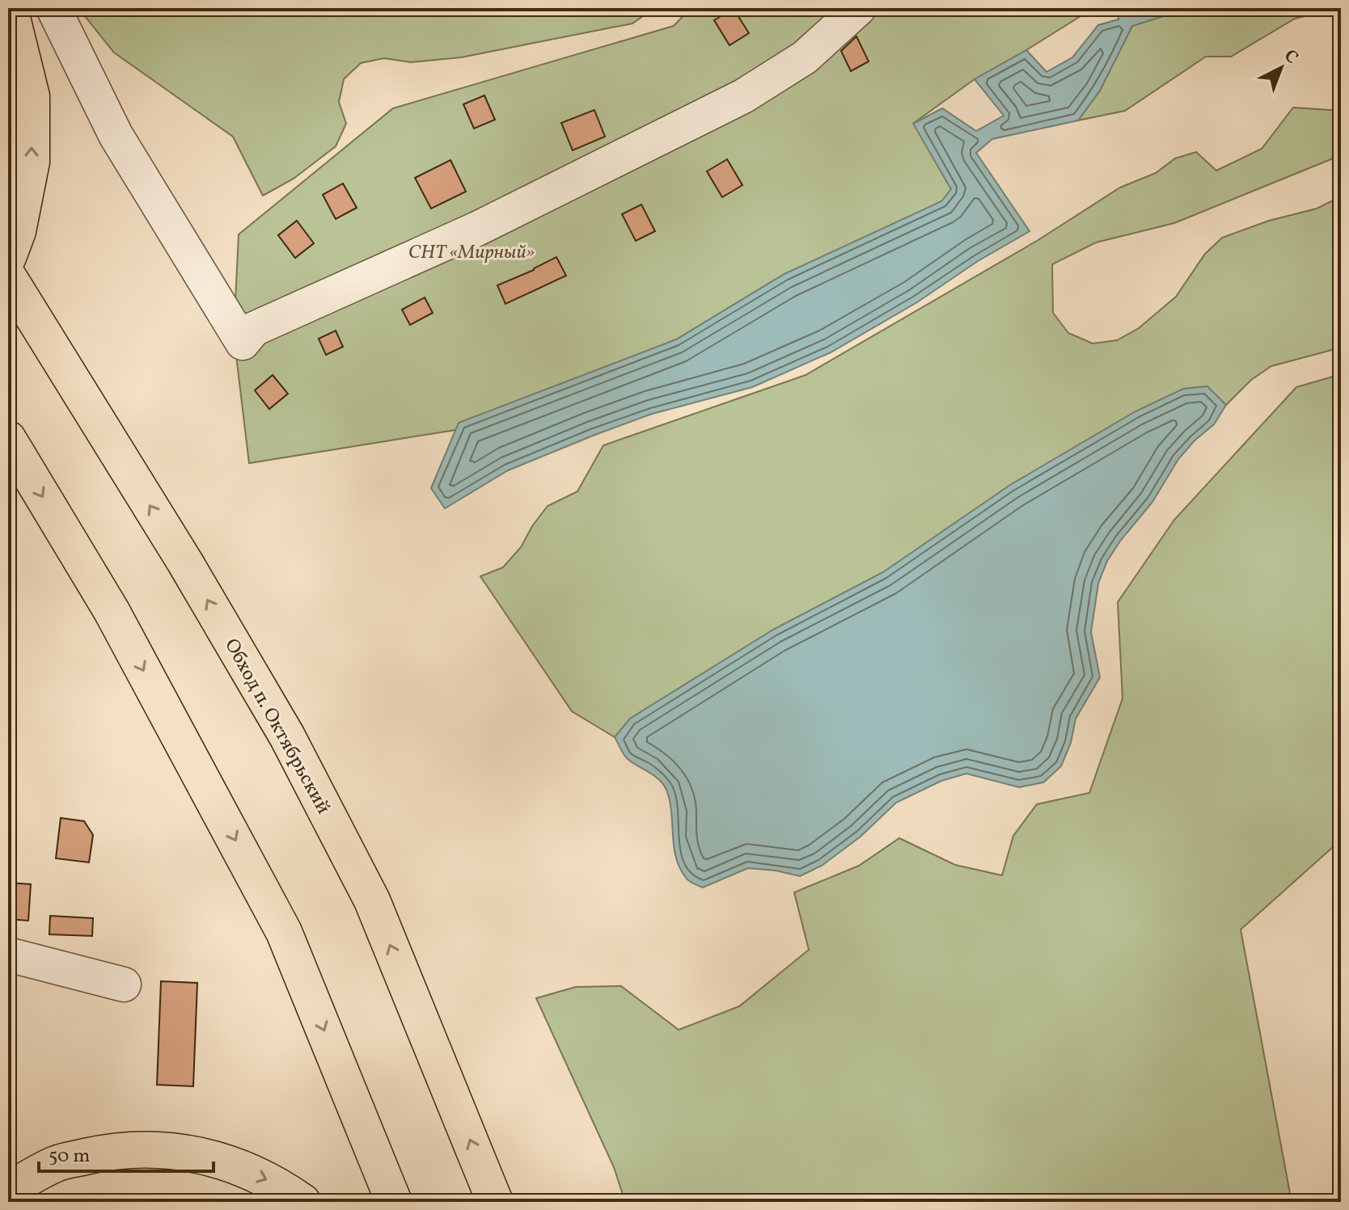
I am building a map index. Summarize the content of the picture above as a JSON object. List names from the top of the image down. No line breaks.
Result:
{"streets":{"main road":["Обход п. Октябрьский"]},"parks":["СНТ «Мирный»"],"scale_bar":"50 m","north":"top right"}
